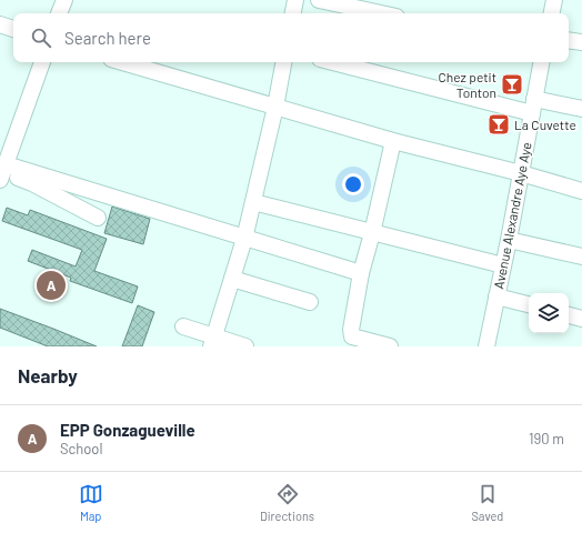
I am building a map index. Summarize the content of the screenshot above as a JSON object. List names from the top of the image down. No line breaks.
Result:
{"streets":{"street":["Avenue Alexandre Aye Aye"]},"places":{"bar":["Chez petit Tonton","La Cuvette"]},"page":{"search":"Search here","pins":"A","heading":"Nearby","list":[{"mark":"A","name":"EPP Gonzagueville","note":"School","value":"190 m"}],"nav":["Map","Directions","Saved"]}}
